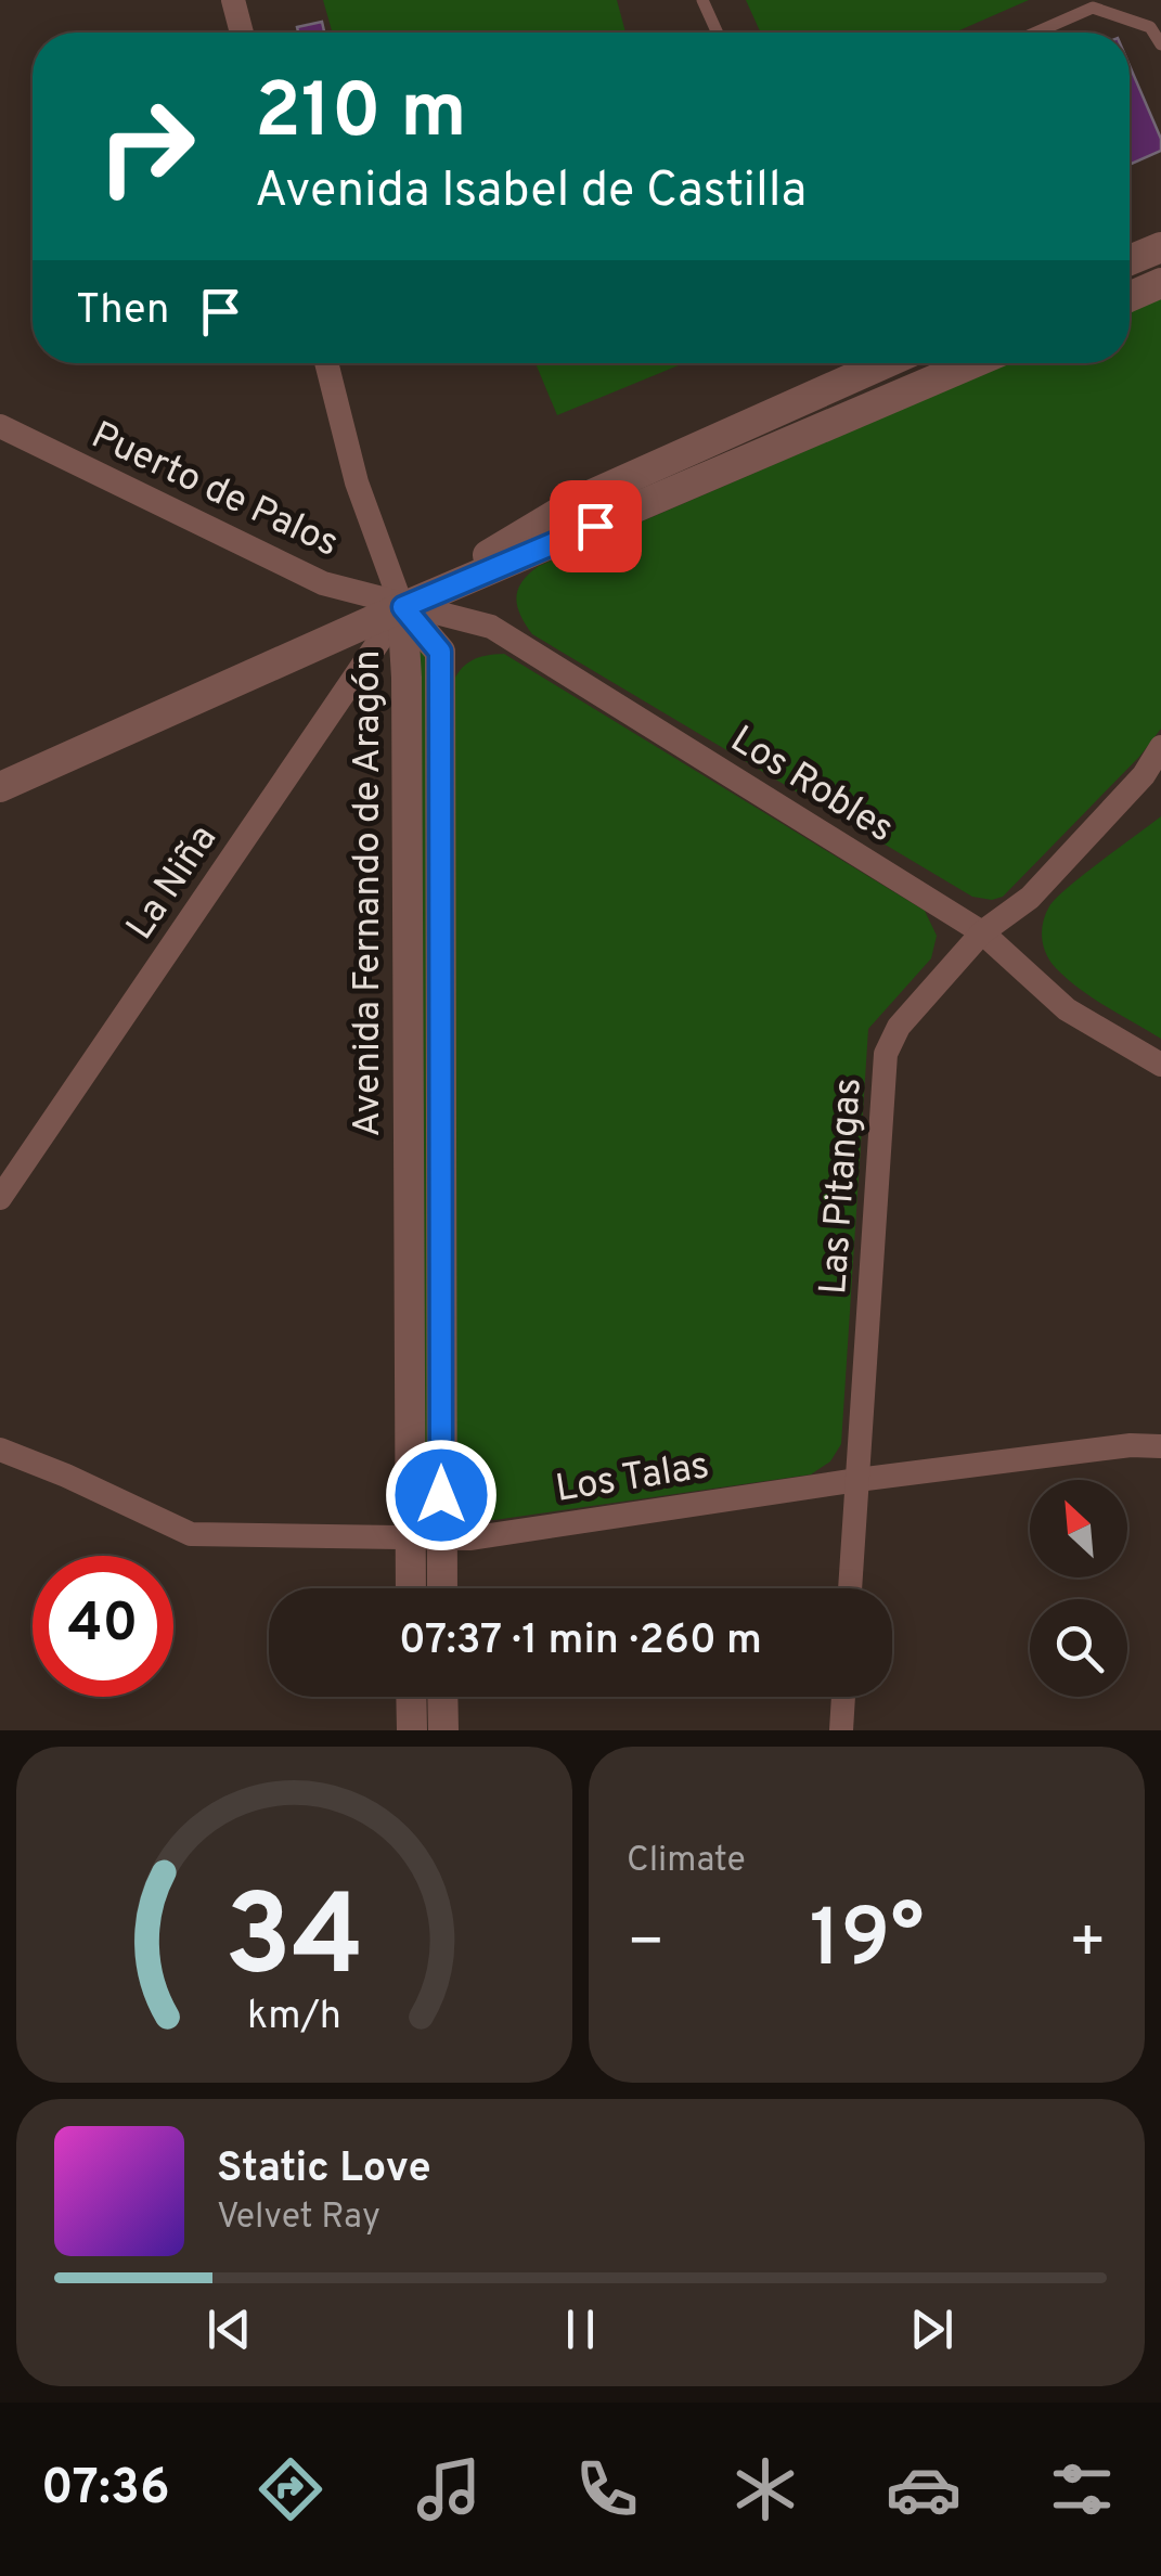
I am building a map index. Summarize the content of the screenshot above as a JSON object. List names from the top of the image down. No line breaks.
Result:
{"streets":{"street":["Puerto de Palos","Los Robles","La Niña","Avenida Fernando de Aragón","Las Pitangas","Los Talas"]},"crossings":[["Puerto de Palos","Los Robles"],["Puerto de Palos","La Niña"],["Puerto de Palos","Avenida Fernando de Aragón"],["Los Robles","La Niña"],["Los Robles","Avenida Fernando de Aragón"],["Los Robles","Las Pitangas"],["La Niña","Avenida Fernando de Aragón"],["Avenida Fernando de Aragón","Los Talas"],["Las Pitangas","Los Talas"]],"north":"top left","page":{"turn":["210 m","Avenida Isabel de Castilla"],"then":"Then","limit":"40","trip":"07:37 · 1 min · 260 m","tile":"Climate","heat":["−","19°","+"],"song":["Static Love","Velvet Ray"],"tabs":"07:36","gauge":["34","km/h"]}}
